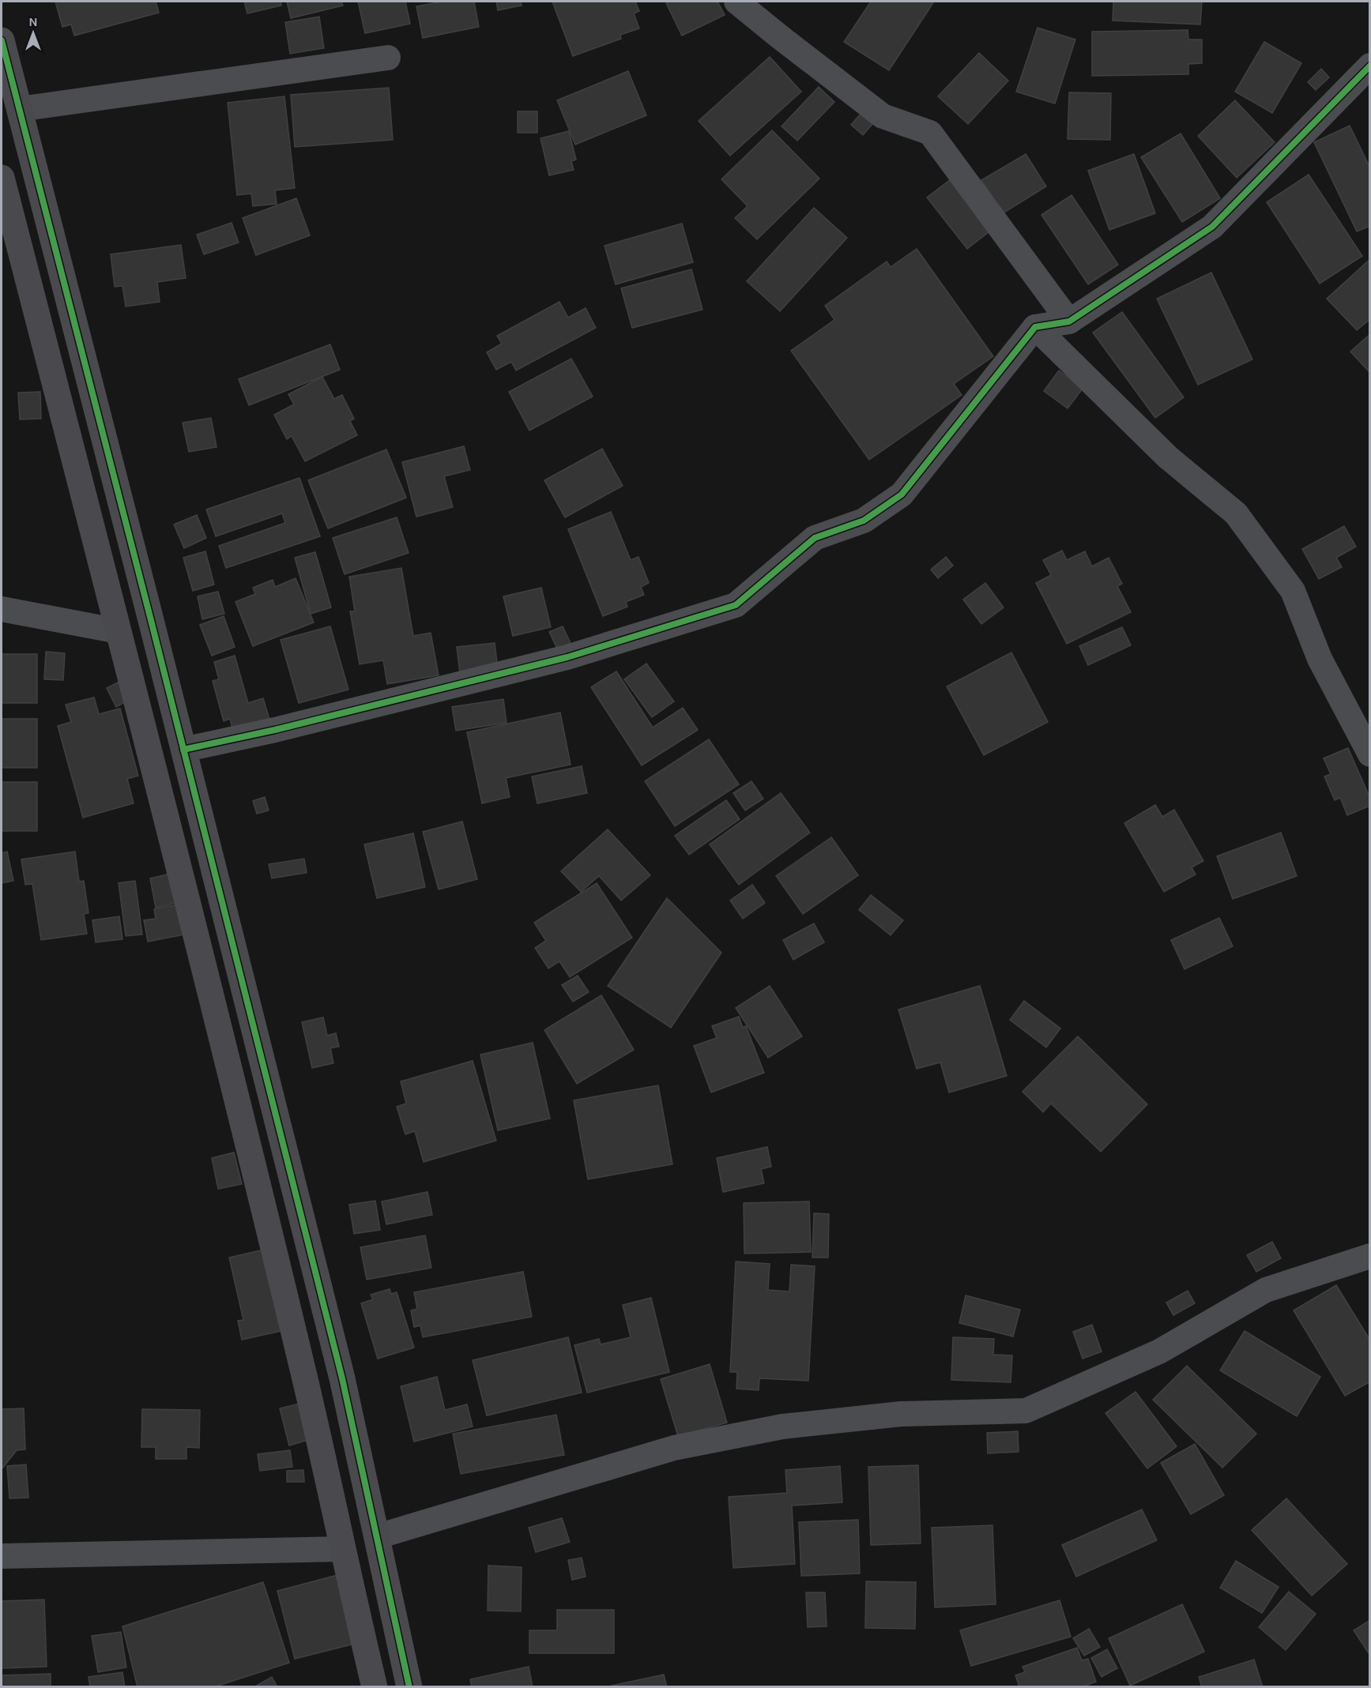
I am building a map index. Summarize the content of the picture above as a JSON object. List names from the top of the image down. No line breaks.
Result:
{"north":"top"}
